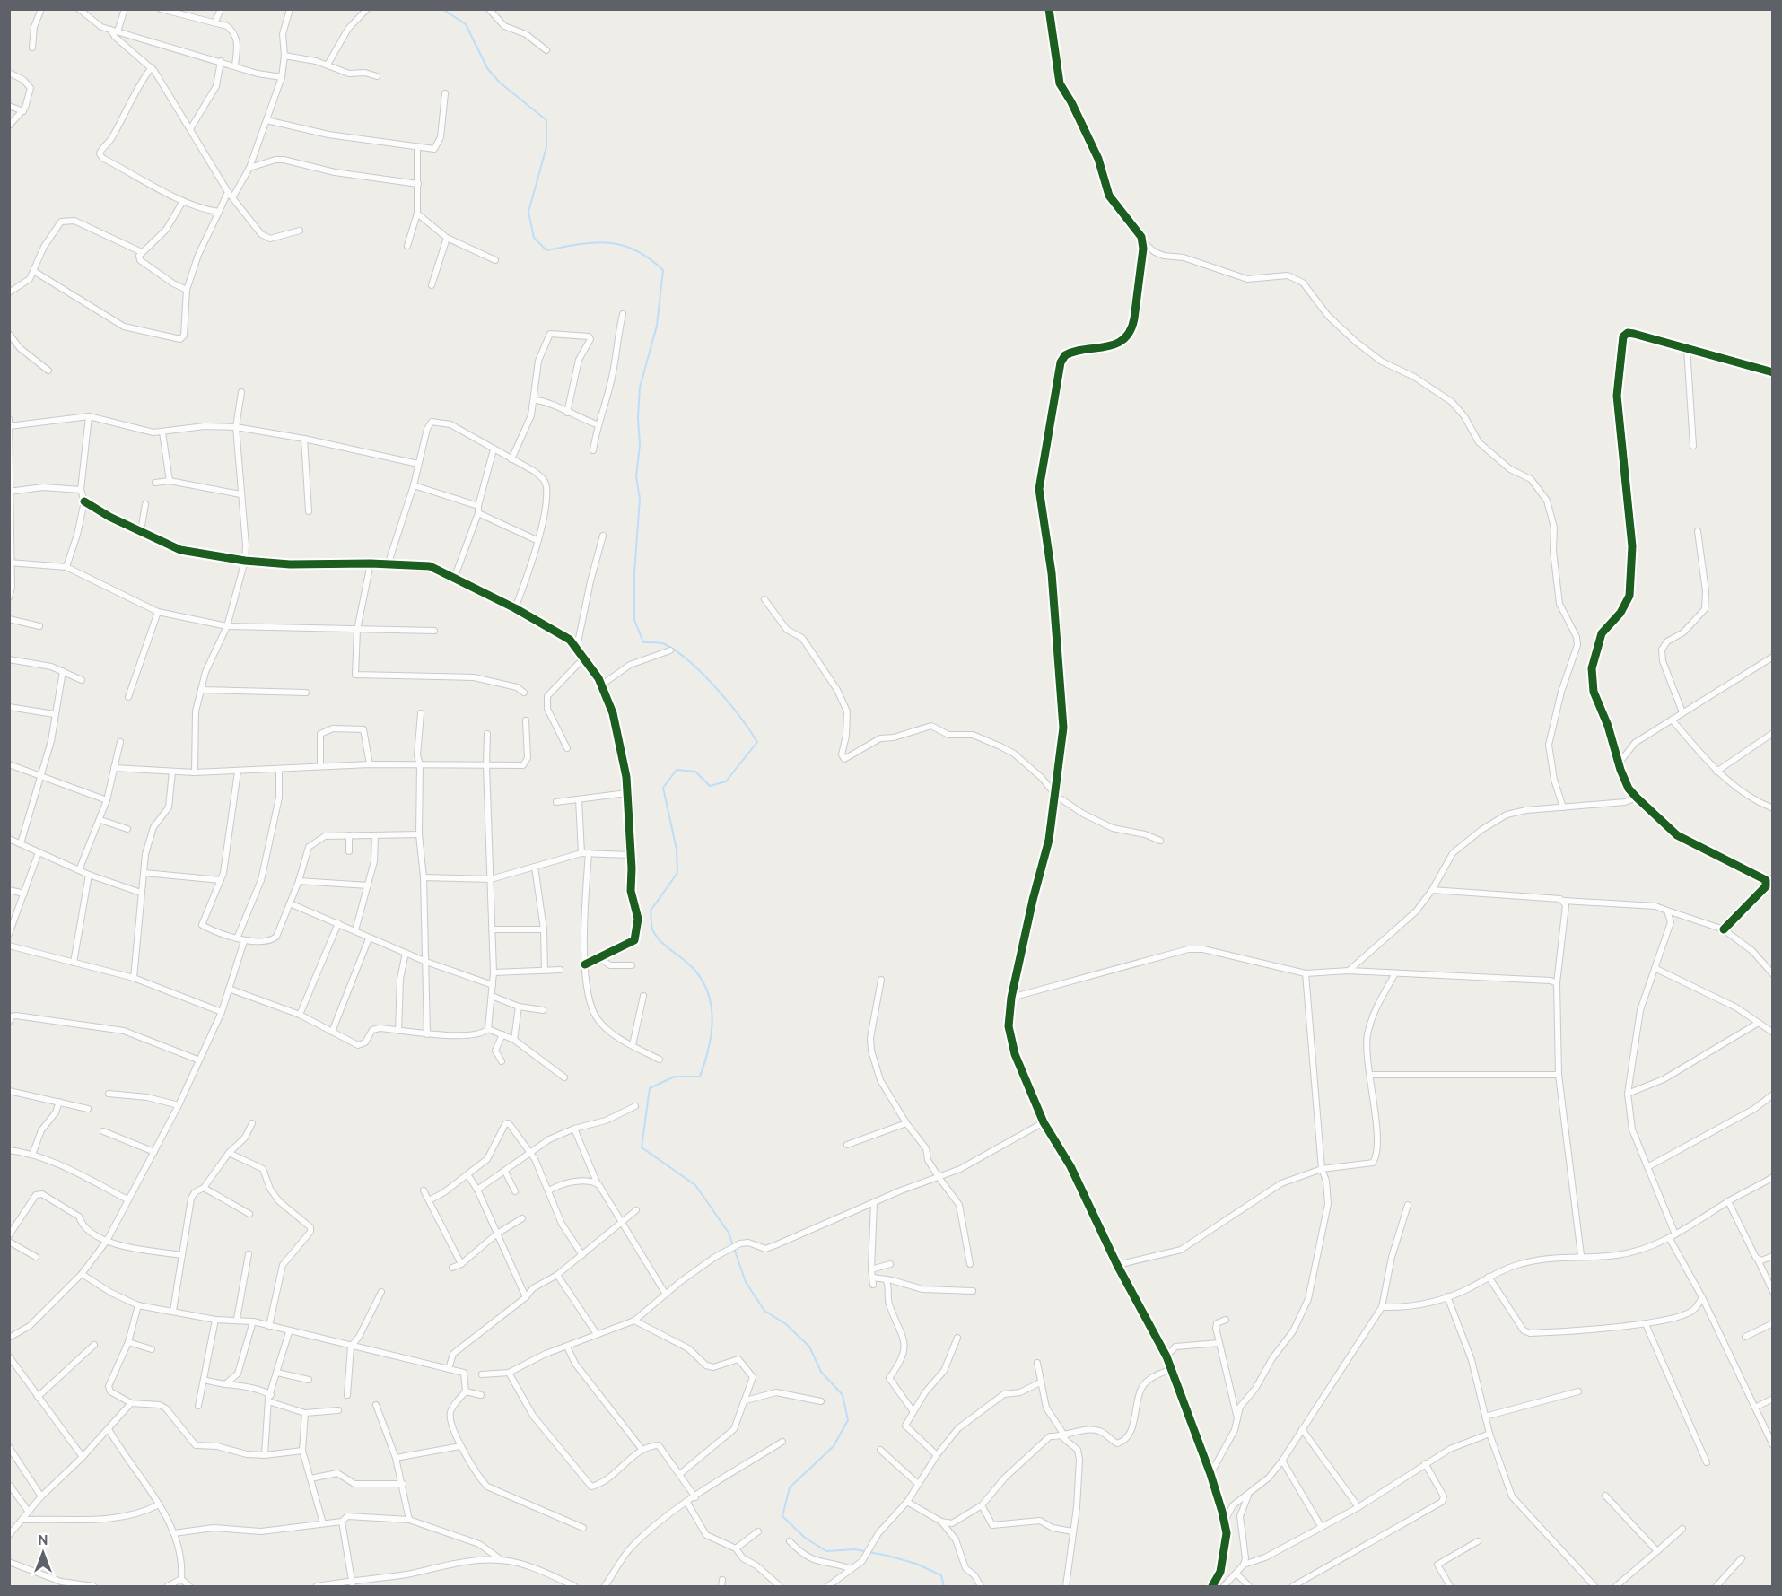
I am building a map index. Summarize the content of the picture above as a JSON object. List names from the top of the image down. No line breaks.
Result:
{"north":"top"}
